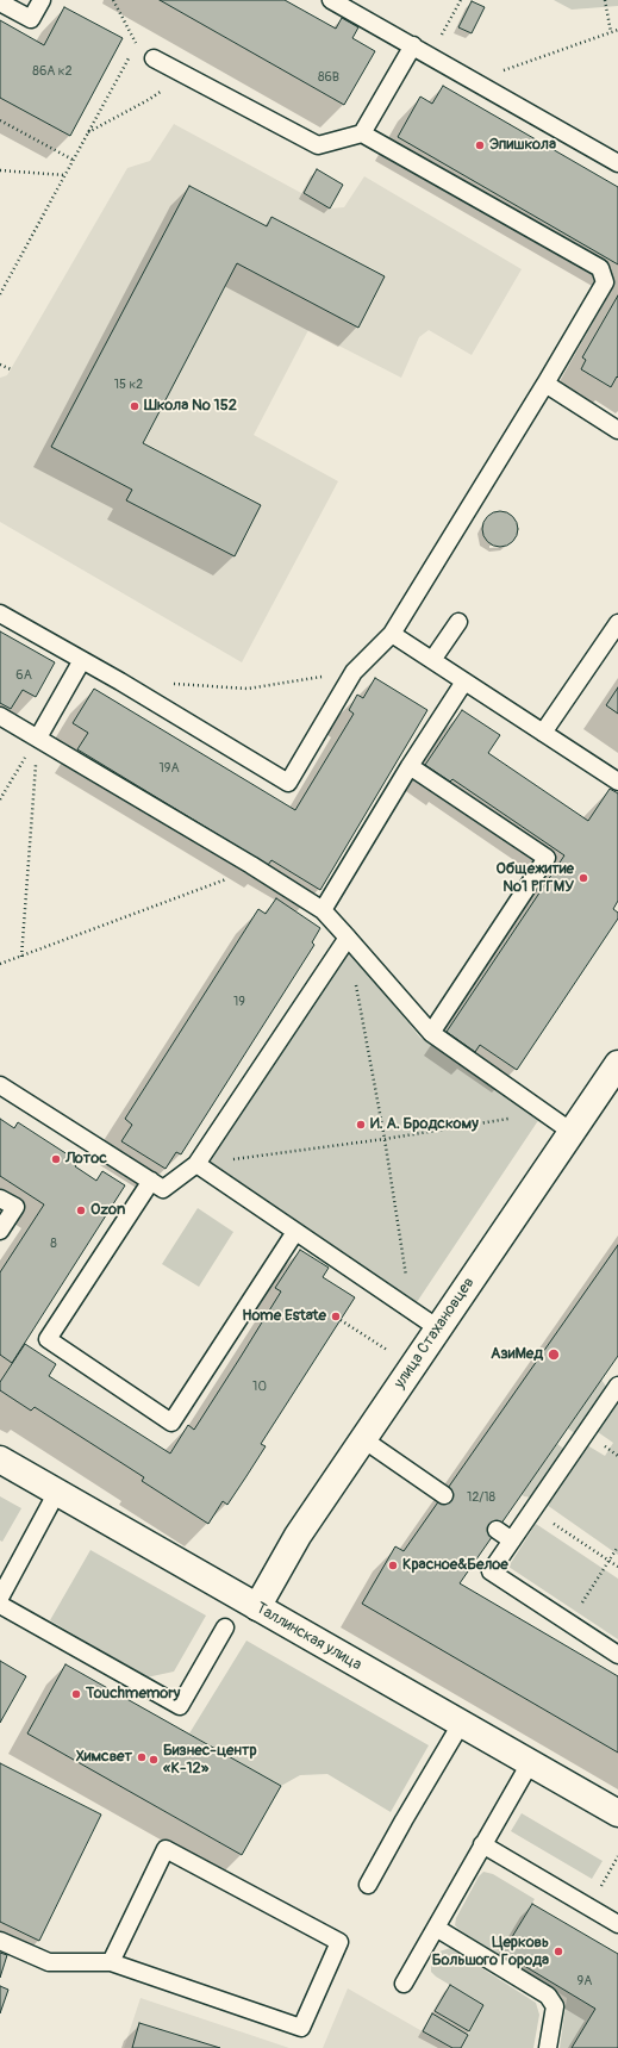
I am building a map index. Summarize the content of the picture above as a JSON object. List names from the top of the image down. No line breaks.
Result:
{"streets":{"street":["улица Стахановцев","Таллинская улица"]},"crossings":[["улица Стахановцев","Таллинская улица"]],"places":["Эпишкола","Школа № 152","Общежитие №1 РГГМУ","И. А. Бродскому","Лотос","Ozon","Home Estate","АзиМед","Красное&Белое","Touchmemory","Химсвет","Бизнес-центр «К-12»","Церковь Большого Города"],"house_numbers":["86А к2","86В","15 к2","6А","19А","19","8","10","12/18","9А"]}
